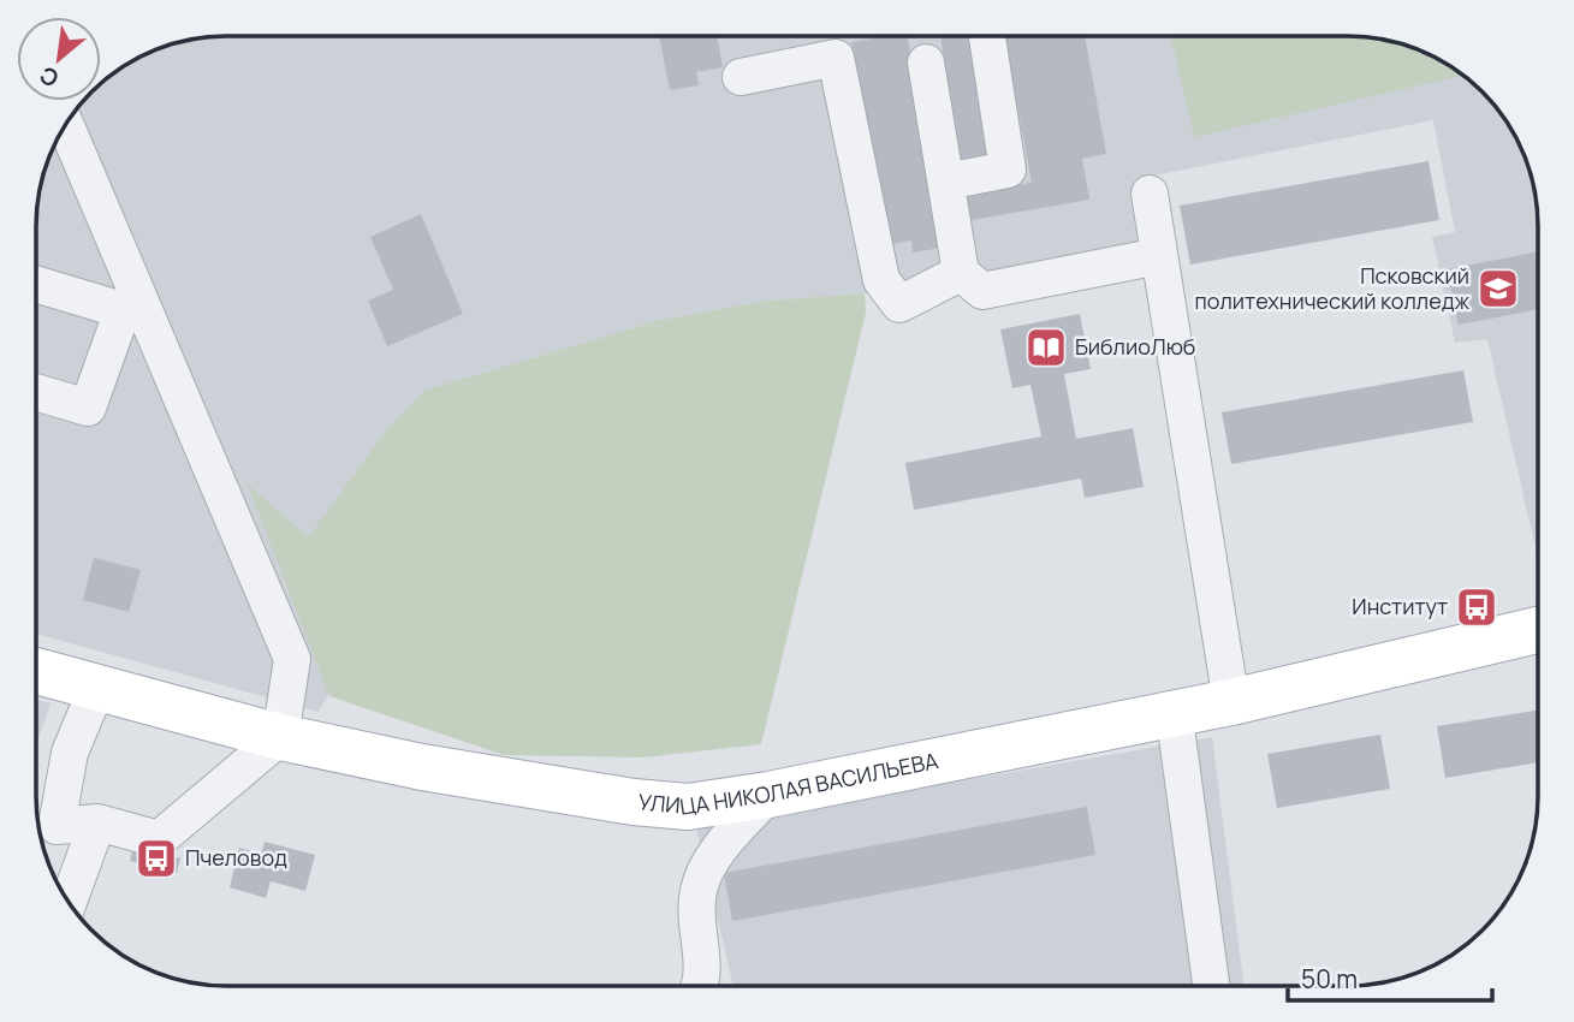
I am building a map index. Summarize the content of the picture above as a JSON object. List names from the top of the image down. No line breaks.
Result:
{"streets":{"main road":["УЛИЦА НИКОЛАЯ ВАСИЛЬЕВА"]},"places":{"school or university":["Псковский политехнический колледж"],"library":["БиблиоЛюб"],"bus stop":["Институт","Пчеловод"]},"scale_bar":"50 m","north":"bottom left"}
